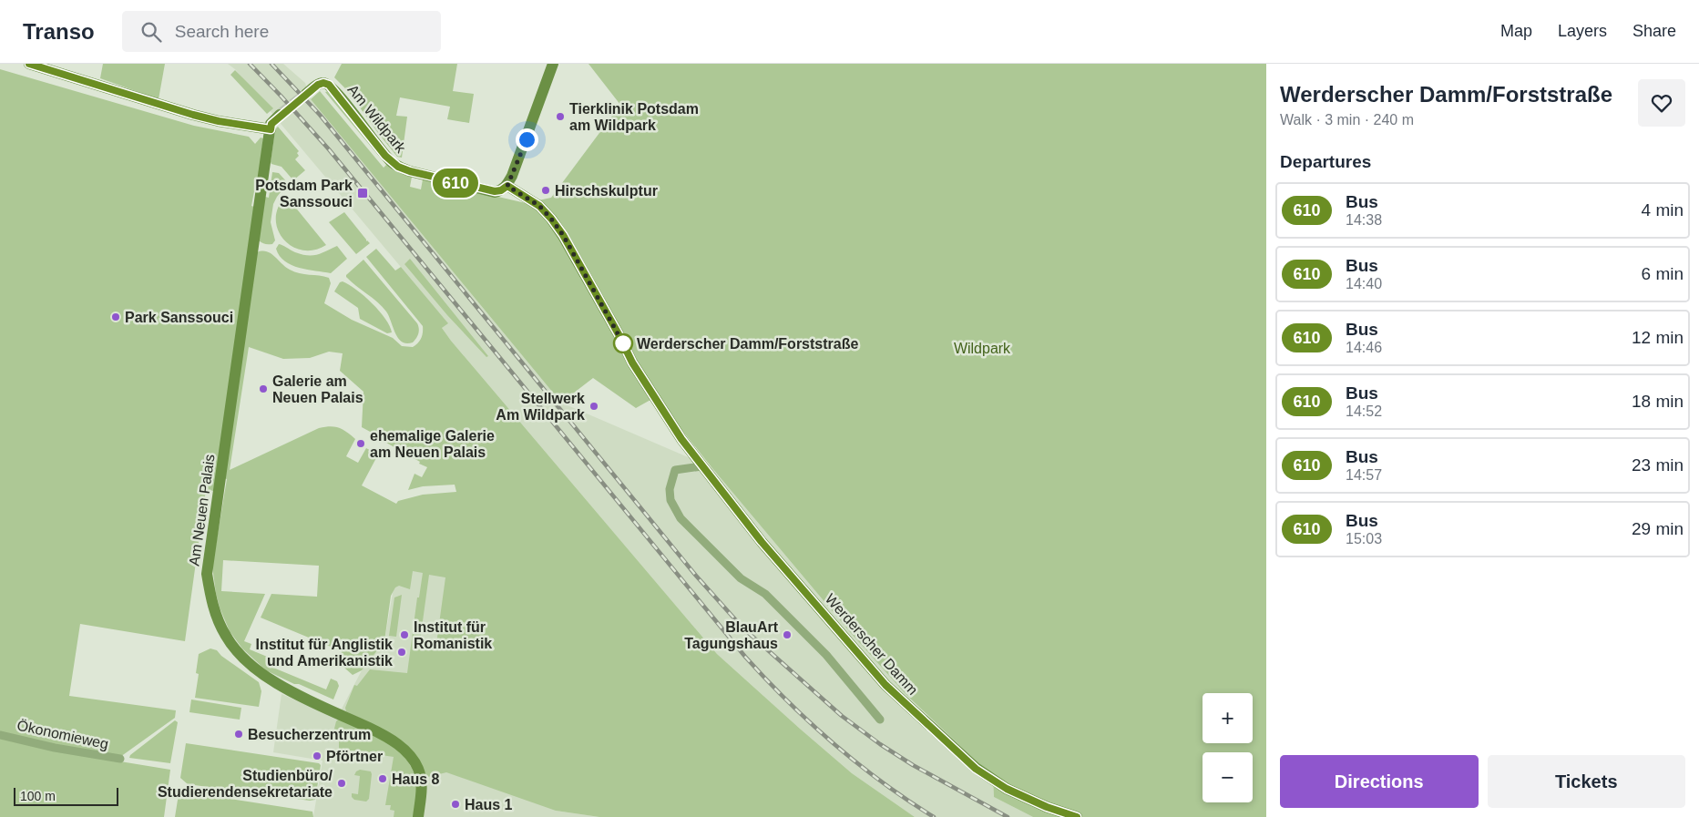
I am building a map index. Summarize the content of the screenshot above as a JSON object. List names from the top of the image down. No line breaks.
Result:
{"streets":{"street":["Am Wildpark","Am Neuen Palais","Werderscher Damm","Ökonomieweg"]},"crossings":[["Am Wildpark","Werderscher Damm"]],"parks":["Wildpark"],"places":{"other":["Tierklinik Potsdam am Wildpark","Hirschskulptur","Park Sanssouci","Werderscher Damm/Forststraße","Galerie am Neuen Palais","Stellwerk Am Wildpark","ehemalige Galerie am Neuen Palais","Institut für Romanistik","BlauArt Tagungshaus","Institut für Anglistik und Amerikanistik","Besucherzentrum","Pförtner","Haus 8","Studienbüro/ Studierendensekretariate","Haus 1"],"transit":["Potsdam Park Sanssouci"]},"lines":["bus line 610"],"scale_bar":"100 m","page":{"header":"Transo","search":"Search here","nav":["Map","Layers","Share"],"on_map":"610","heading":[["Werderscher Damm/Forststraße","Walk · 3 min · 240 m"],"Departures"],"list":[{"mark":"610","name":"Bus","note":"14:38","value":"4 min"},{"mark":"610","name":"Bus","note":"14:40","value":"6 min"},{"mark":"610","name":"Bus","note":"14:46","value":"12 min"},{"mark":"610","name":"Bus","note":"14:52","value":"18 min"},{"mark":"610","name":"Bus","note":"14:57","value":"23 min"},{"mark":"610","name":"Bus","note":"15:03","value":"29 min"}],"map_buttons":["+","−"],"buttons":["Directions","Tickets"],"scale":"100 m"}}
